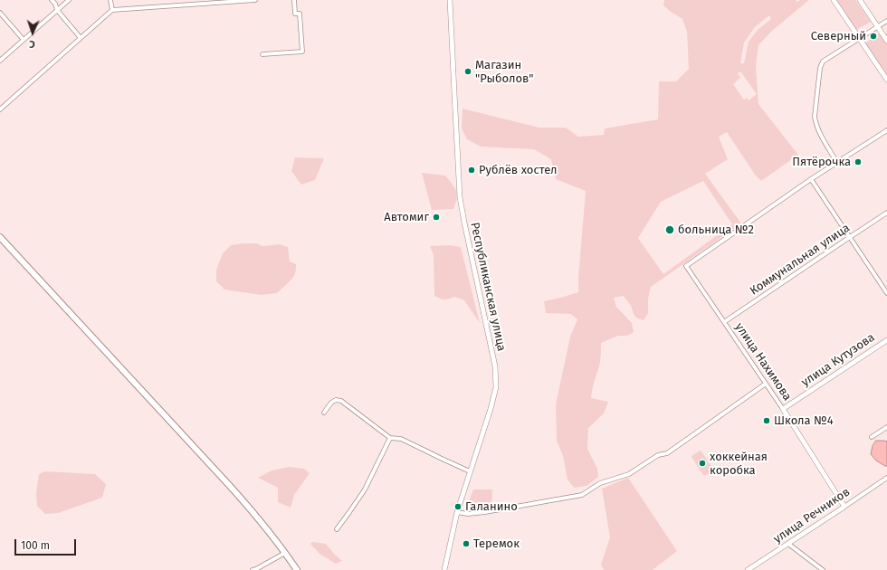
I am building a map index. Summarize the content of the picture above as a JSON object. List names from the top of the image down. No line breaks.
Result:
{"streets":{"street":["Коммунальная улица","Республиканская улица","улица Кутузова","улица Нахимова","улица Речников"]},"crossings":[["Коммунальная улица","улица Нахимова"],["улица Кутузова","улица Нахимова"],["улица Нахимова","улица Речников"]],"places":["Северный","Магазин \"Рыболов\"","Пятёрочка","Рублёв хостел","Автомиг","больница №2","Школа №4","хоккейная коробка","Галанино","Теремок"],"scale_bar":"100 m","north":"bottom"}
